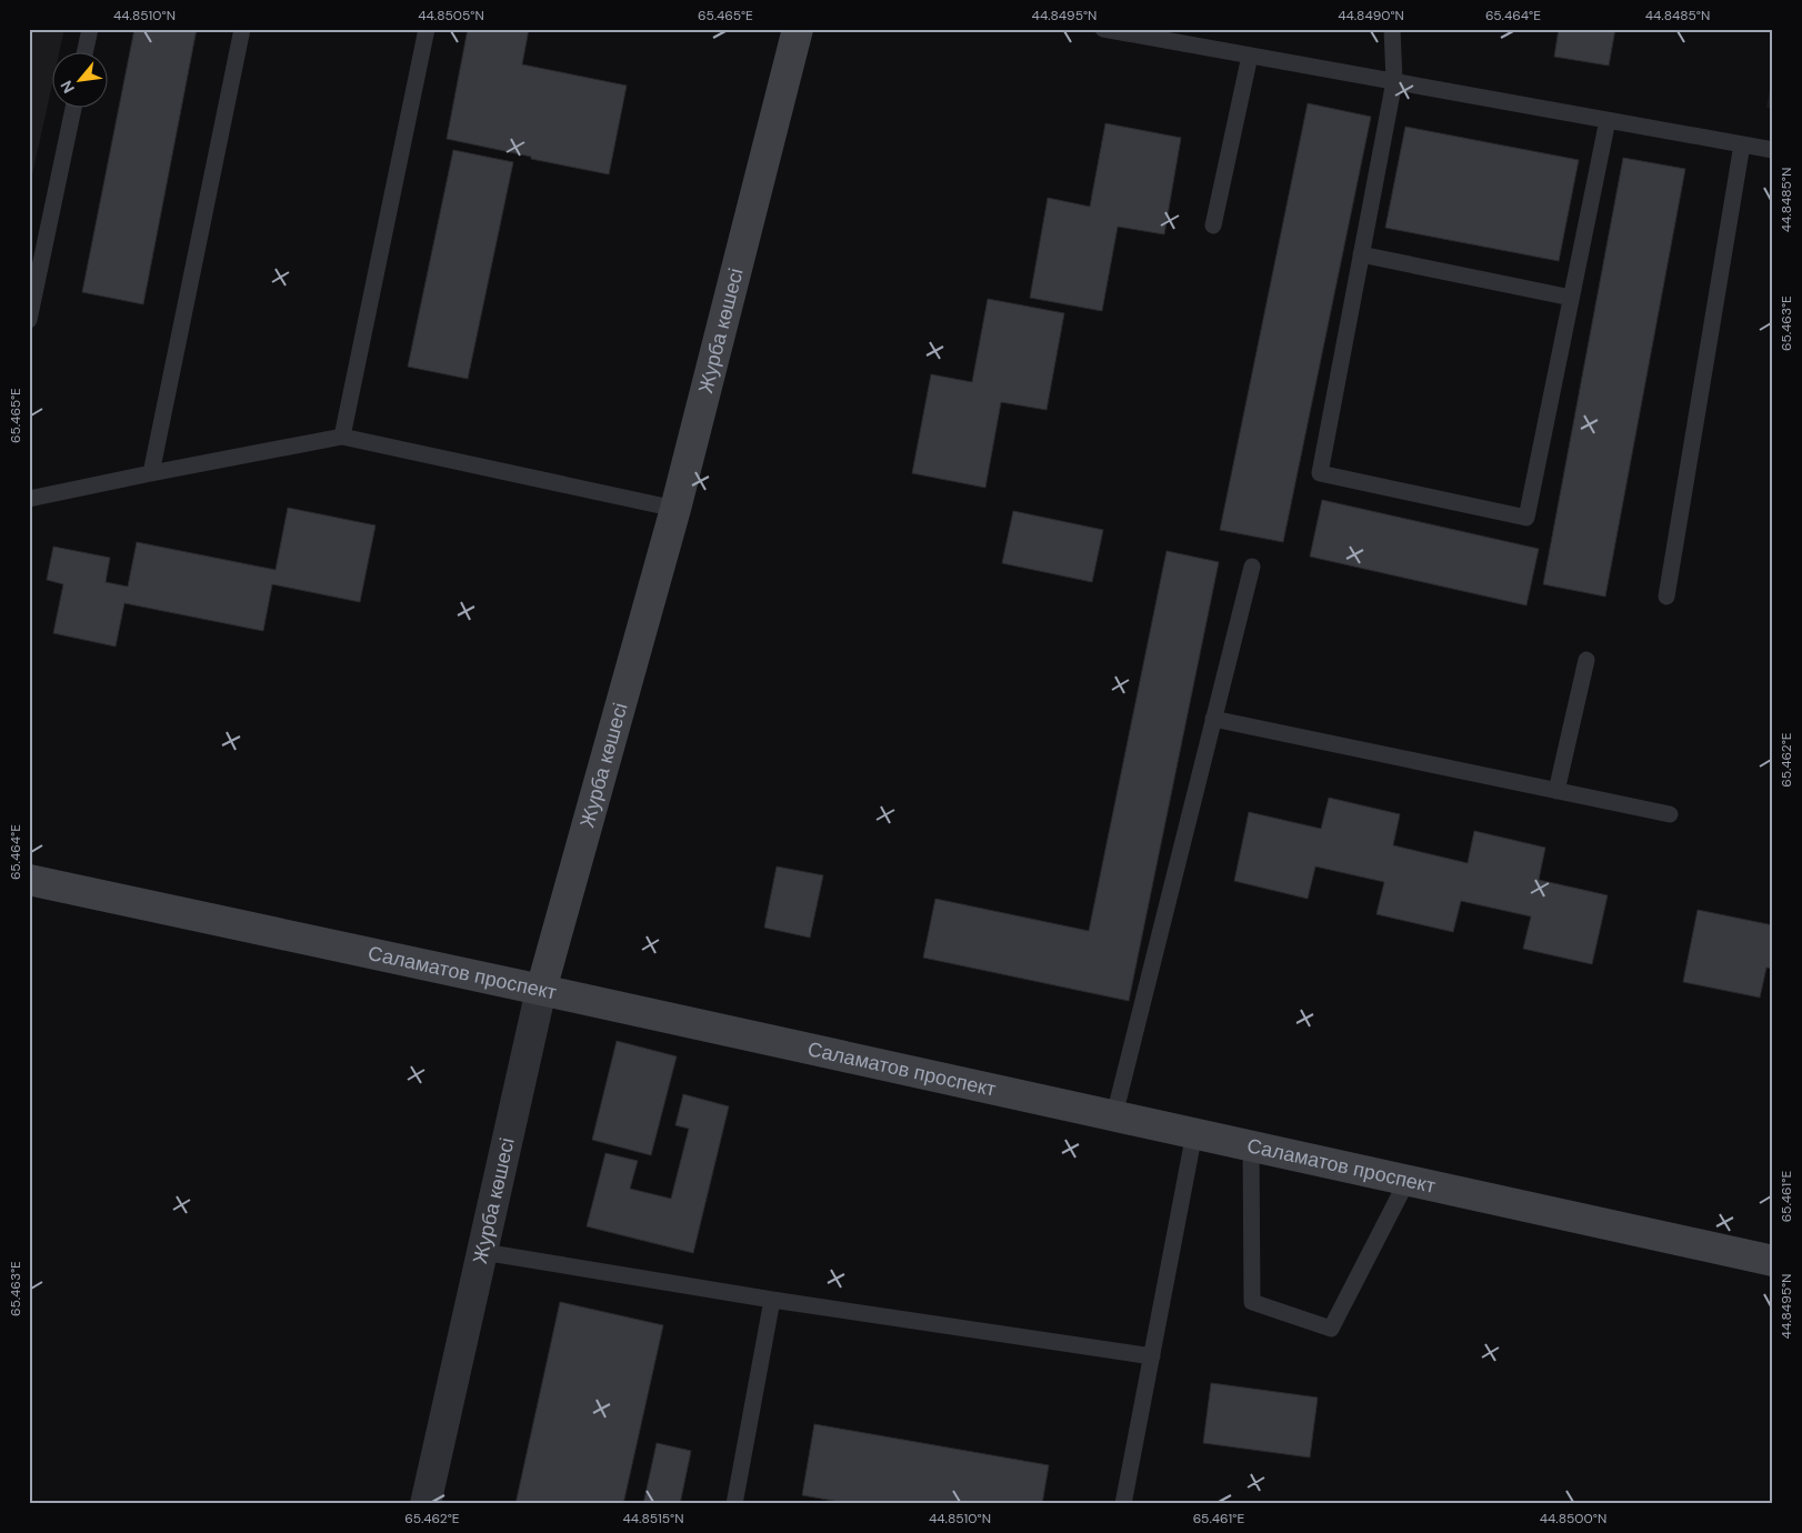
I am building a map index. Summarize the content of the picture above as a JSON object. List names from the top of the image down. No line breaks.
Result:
{"streets":{"street":["Журба көшесі","Саламатов проспект"]},"crossings":[["Журба көшесі","Саламатов проспект"]],"north":"bottom left","coordinates":["44.8510°N","44.8505°N","65.465°E","44.8495°N","44.8490°N","65.464°E","44.8485°N","65.463°E","65.462°E","65.461°E","44.8515°N","44.8500°N"]}
